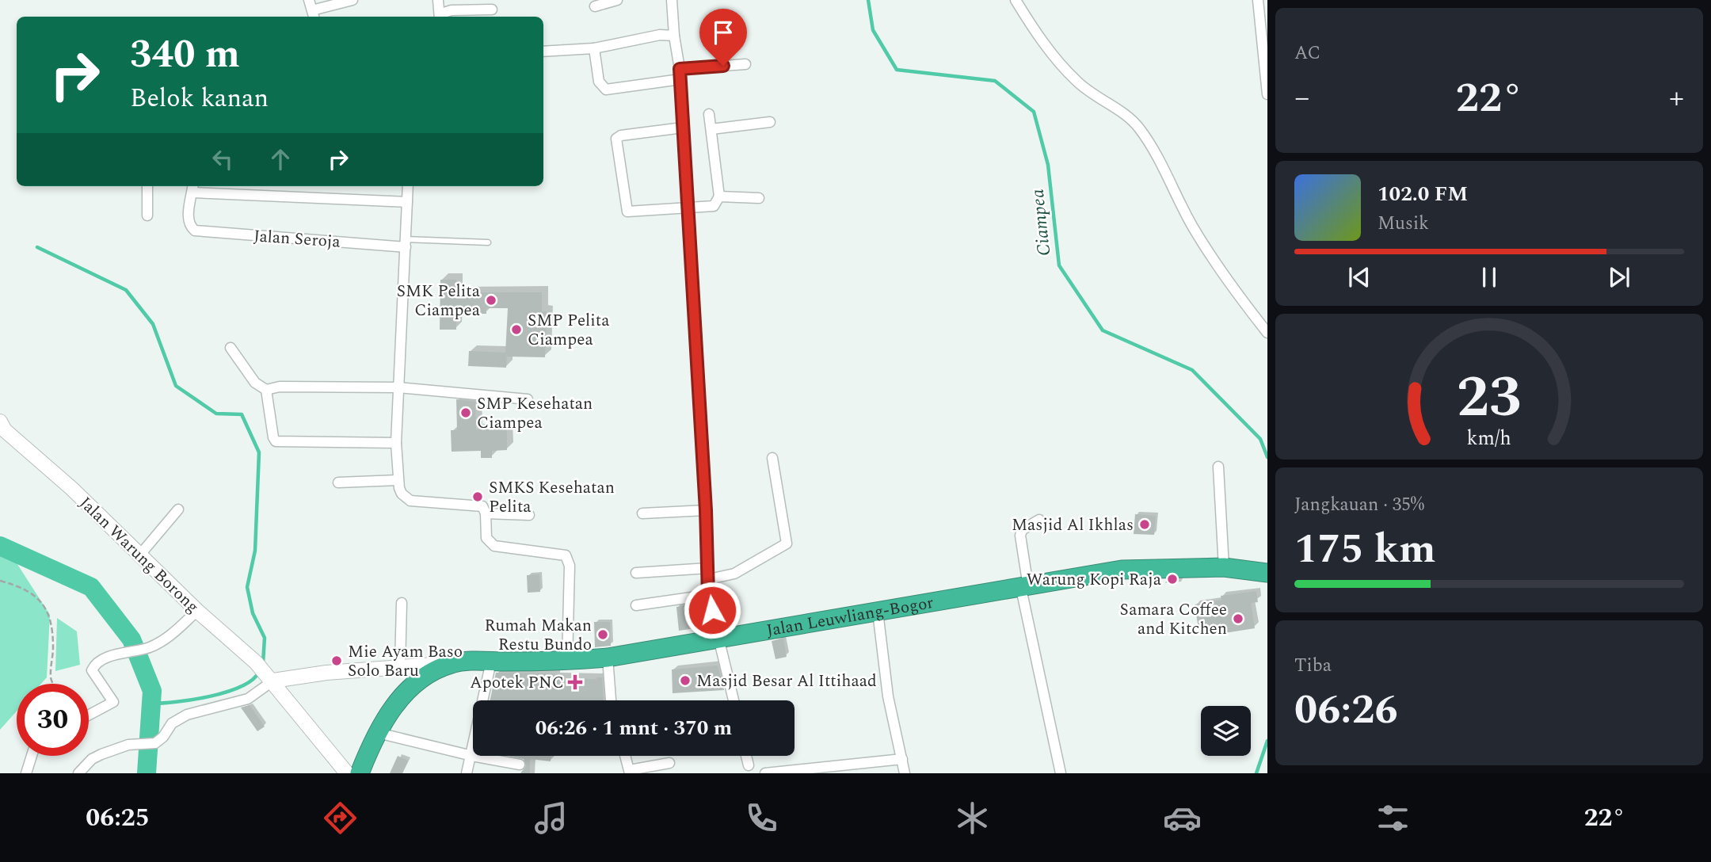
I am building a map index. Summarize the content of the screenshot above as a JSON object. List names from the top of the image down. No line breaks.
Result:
{"streets":{"highway":["Jalan Leuwliang-Bogor"],"main road":["Jalan Warung Borong"],"street":["Jalan Seroja"]},"water":["Ciampea"],"places":{"other":["SMK Pelita Ciampea","SMP Pelita Ciampea","SMP Kesehatan Ciampea","SMKS Kesehatan Pelita","Masjid Al Ikhlas","Warung Kopi Raja","Samara Coffee and Kitchen","Rumah Makan Restu Bundo","Mie Ayam Baso Solo Baru","Masjid Besar Al Ittihaad"],"health":["Apotek PNC"]},"page":{"tile":["AC",["Jangkauan · 35%","175 km"],["Tiba","06:26"]],"turn":["340 m","Belok kanan"],"heat":["−","22°","+"],"song":["102.0 FM","Musik"],"limit":"30","trip":"06:26 · 1 mnt · 370 m","tabs":["06:25","22°"],"gauge":["23","km/h"]}}
